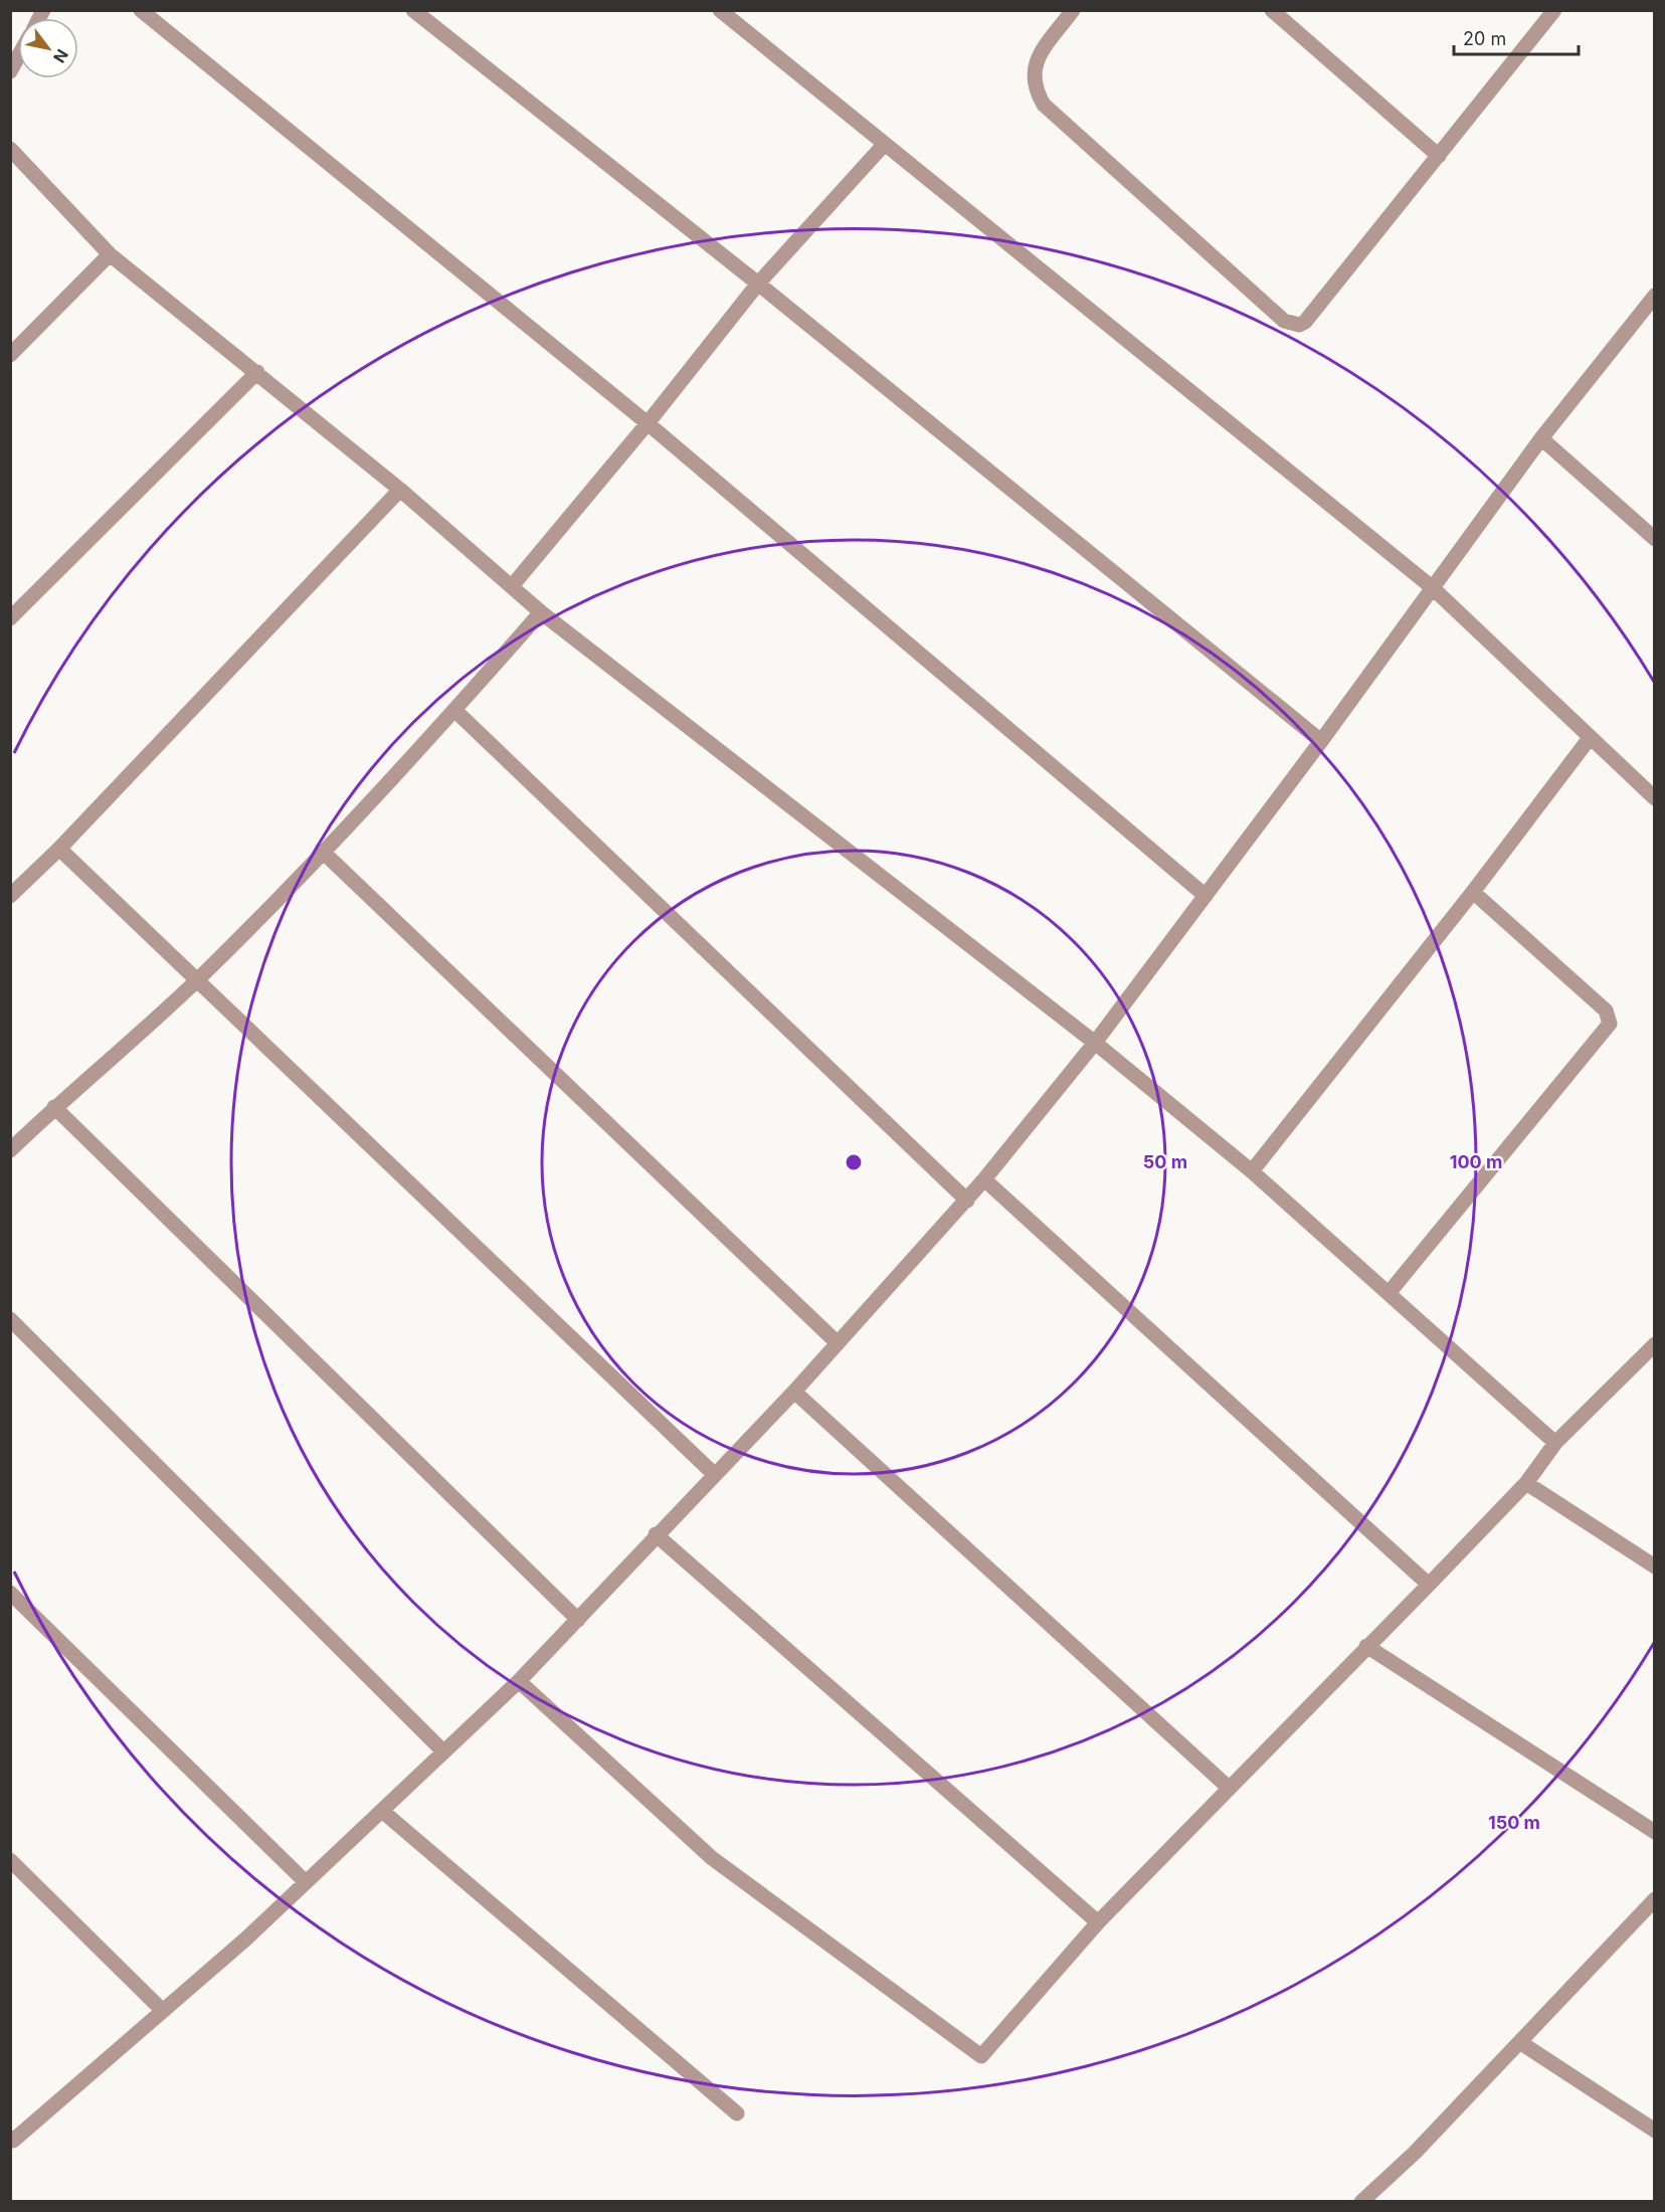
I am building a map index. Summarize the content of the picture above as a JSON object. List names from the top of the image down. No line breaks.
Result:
{"scale_bar":"20 m","north":"bottom right","rings":["50 m","100 m","150 m"]}
